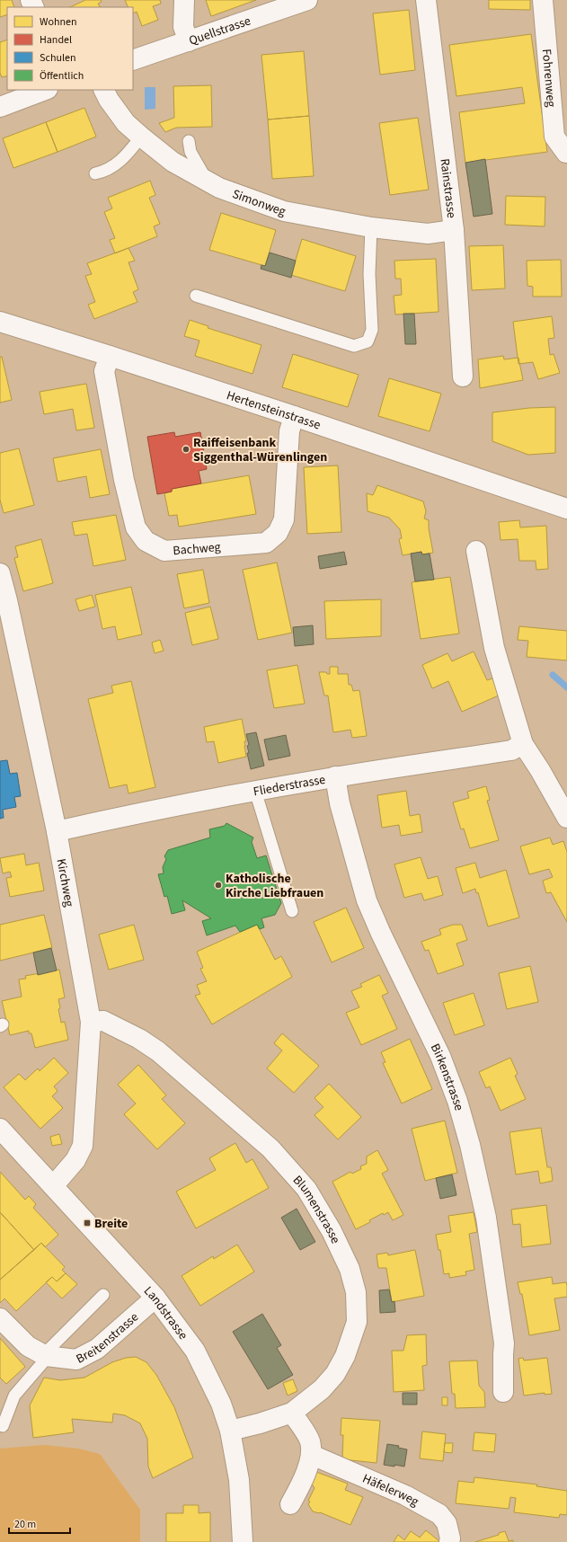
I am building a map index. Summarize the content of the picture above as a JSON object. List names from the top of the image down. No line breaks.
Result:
{"streets":{"street":["Quellstrasse","Fohrenweg","Rainstrasse","Simonweg","Hertensteinstrasse","Bachweg","Fliederstrasse","Kirchweg","Birkenstrasse","Blumenstrasse","Landstrasse","Breitenstrasse","Häfelerweg"]},"crossings":[["Rainstrasse","Simonweg"],["Hertensteinstrasse","Bachweg"],["Fliederstrasse","Kirchweg"],["Fliederstrasse","Birkenstrasse"],["Kirchweg","Blumenstrasse"],["Kirchweg","Landstrasse"],["Blumenstrasse","Landstrasse"],["Landstrasse","Breitenstrasse"]],"places":{"other":["Raiffeisenbank Siggenthal-Würenlingen","Katholische Kirche Liebfrauen"],"transit":["Breite"]},"legend":["Wohnen","Handel","Schulen","Öffentlich"],"scale_bar":"20 m"}
